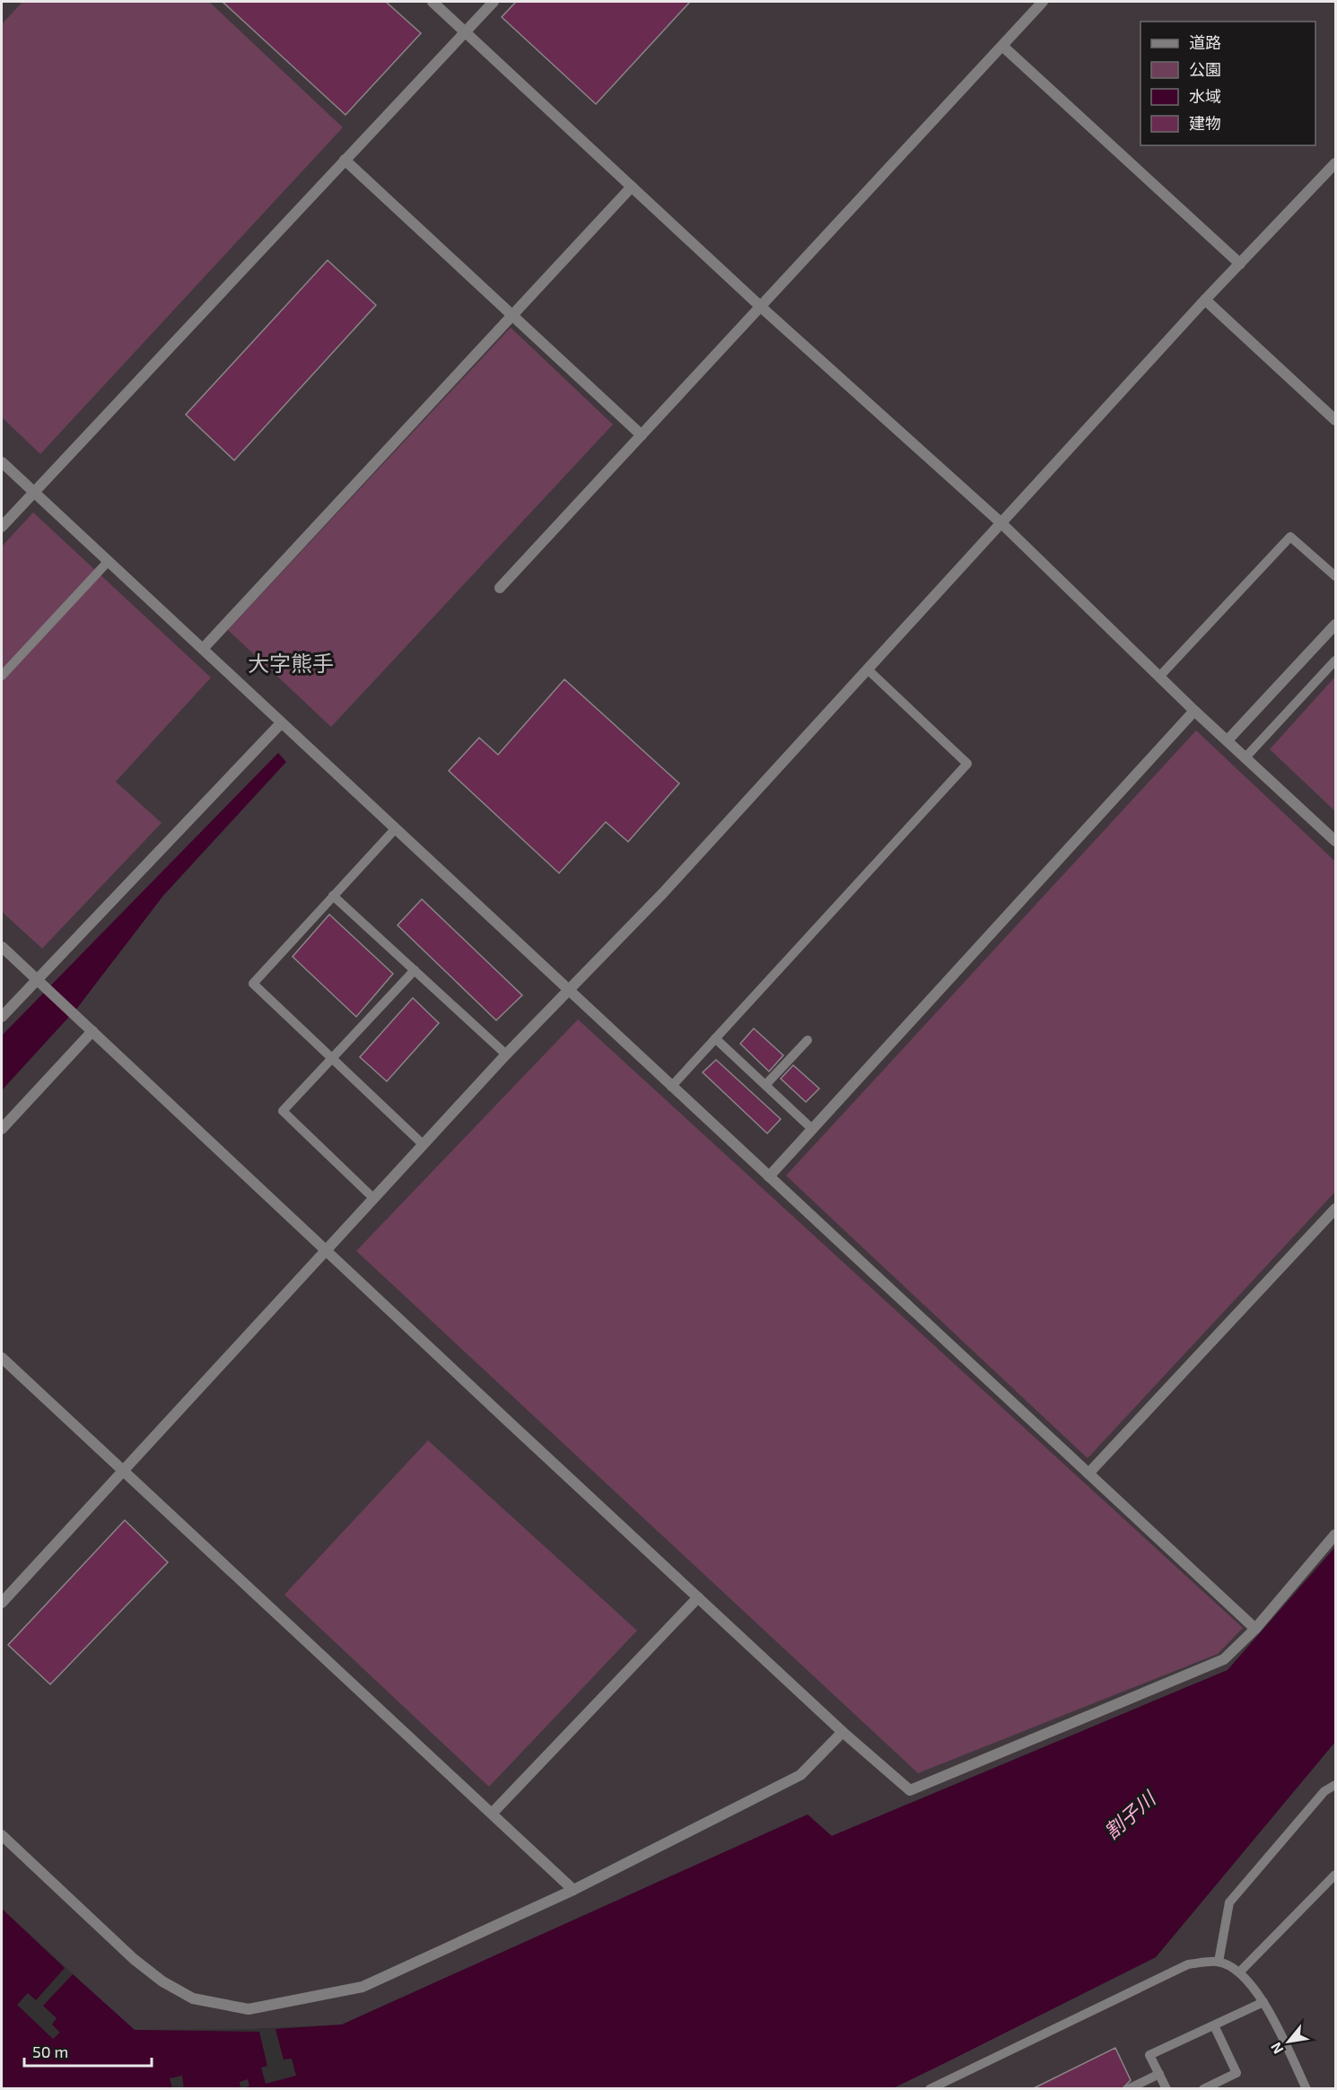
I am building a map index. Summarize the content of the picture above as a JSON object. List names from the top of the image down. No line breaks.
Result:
{"districts":["大字熊手"],"water":["割子川"],"legend":["道路","公園","水域","建物"],"scale_bar":"50 m","north":"bottom left"}
